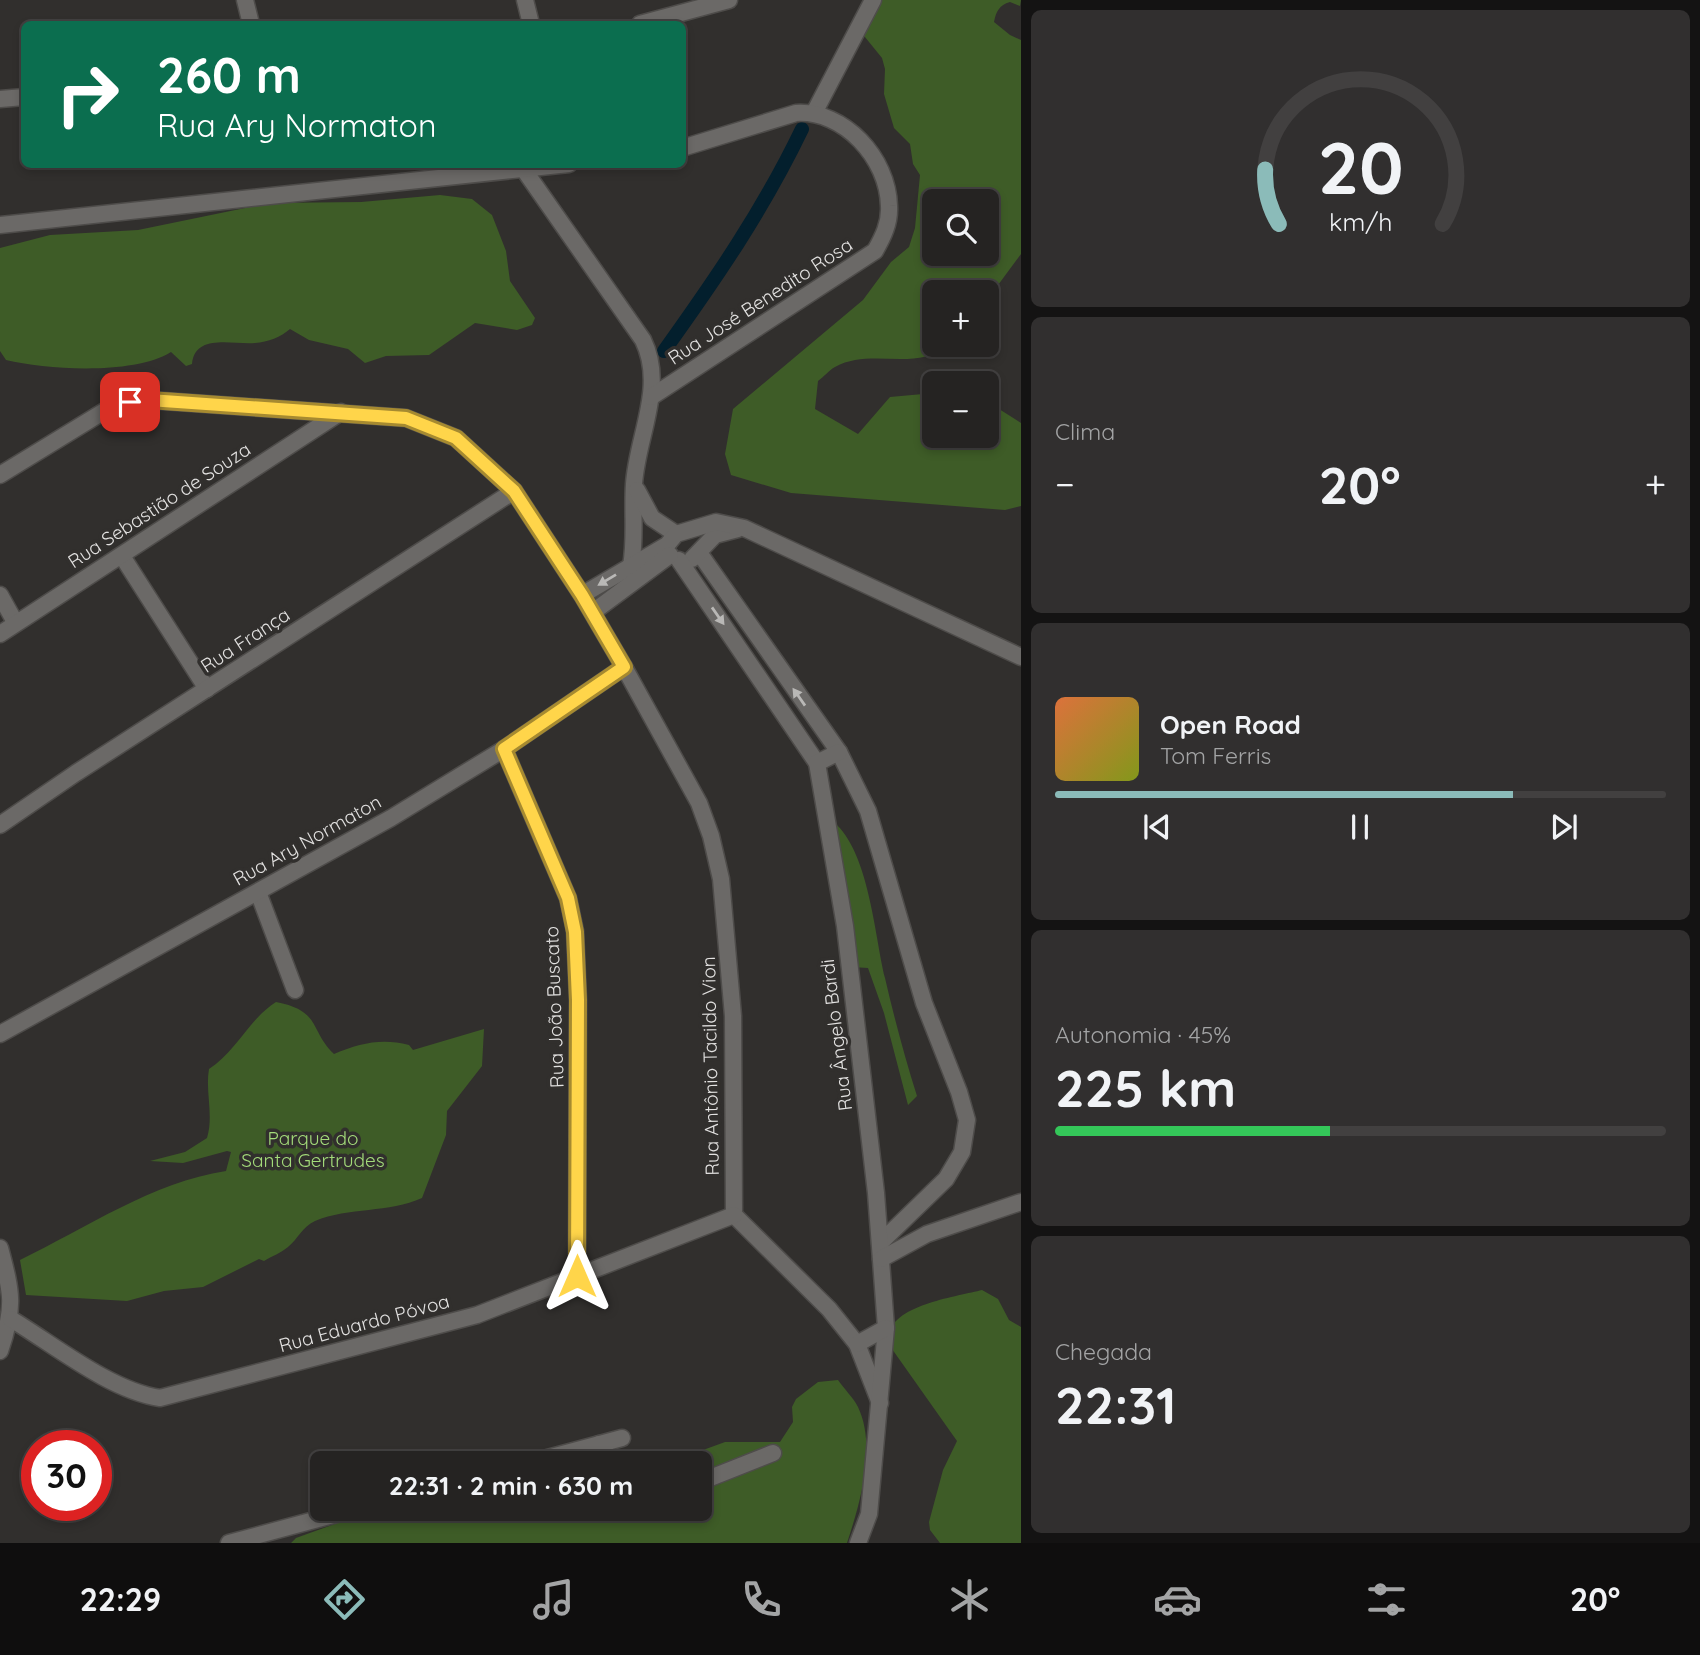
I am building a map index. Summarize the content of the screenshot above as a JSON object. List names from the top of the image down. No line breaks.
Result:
{"streets":{"street":["Rua José Benedito Rosa","Rua Sebastião de Souza","Rua França","Rua Ary Normaton","Rua João Buscato","Rua Ângelo Bardi","Rua Antônio Tacildo Vion","Rua Eduardo Póvoa"]},"crossings":[["Rua Sebastião de Souza","Rua Antônio Tacildo Vion"],["Rua França","Rua Antônio Tacildo Vion"],["Rua Ary Normaton","Rua João Buscato"],["Rua Ary Normaton","Rua Antônio Tacildo Vion"],["Rua João Buscato","Rua Eduardo Póvoa"],["Rua Antônio Tacildo Vion","Rua Eduardo Póvoa"]],"parks":["Parque do Santa Gertrudes"],"page":{"turn":["260 m","Rua Ary Normaton"],"map_buttons":["+","−"],"tile":["Clima",["Autonomia · 45%","225 km"],["Chegada","22:31"]],"heat":["−","20°","+"],"song":["Open Road","Tom Ferris"],"limit":"30","trip":"22:31 · 2 min · 630 m","tabs":["22:29","20°"],"gauge":["20","km/h"]}}
